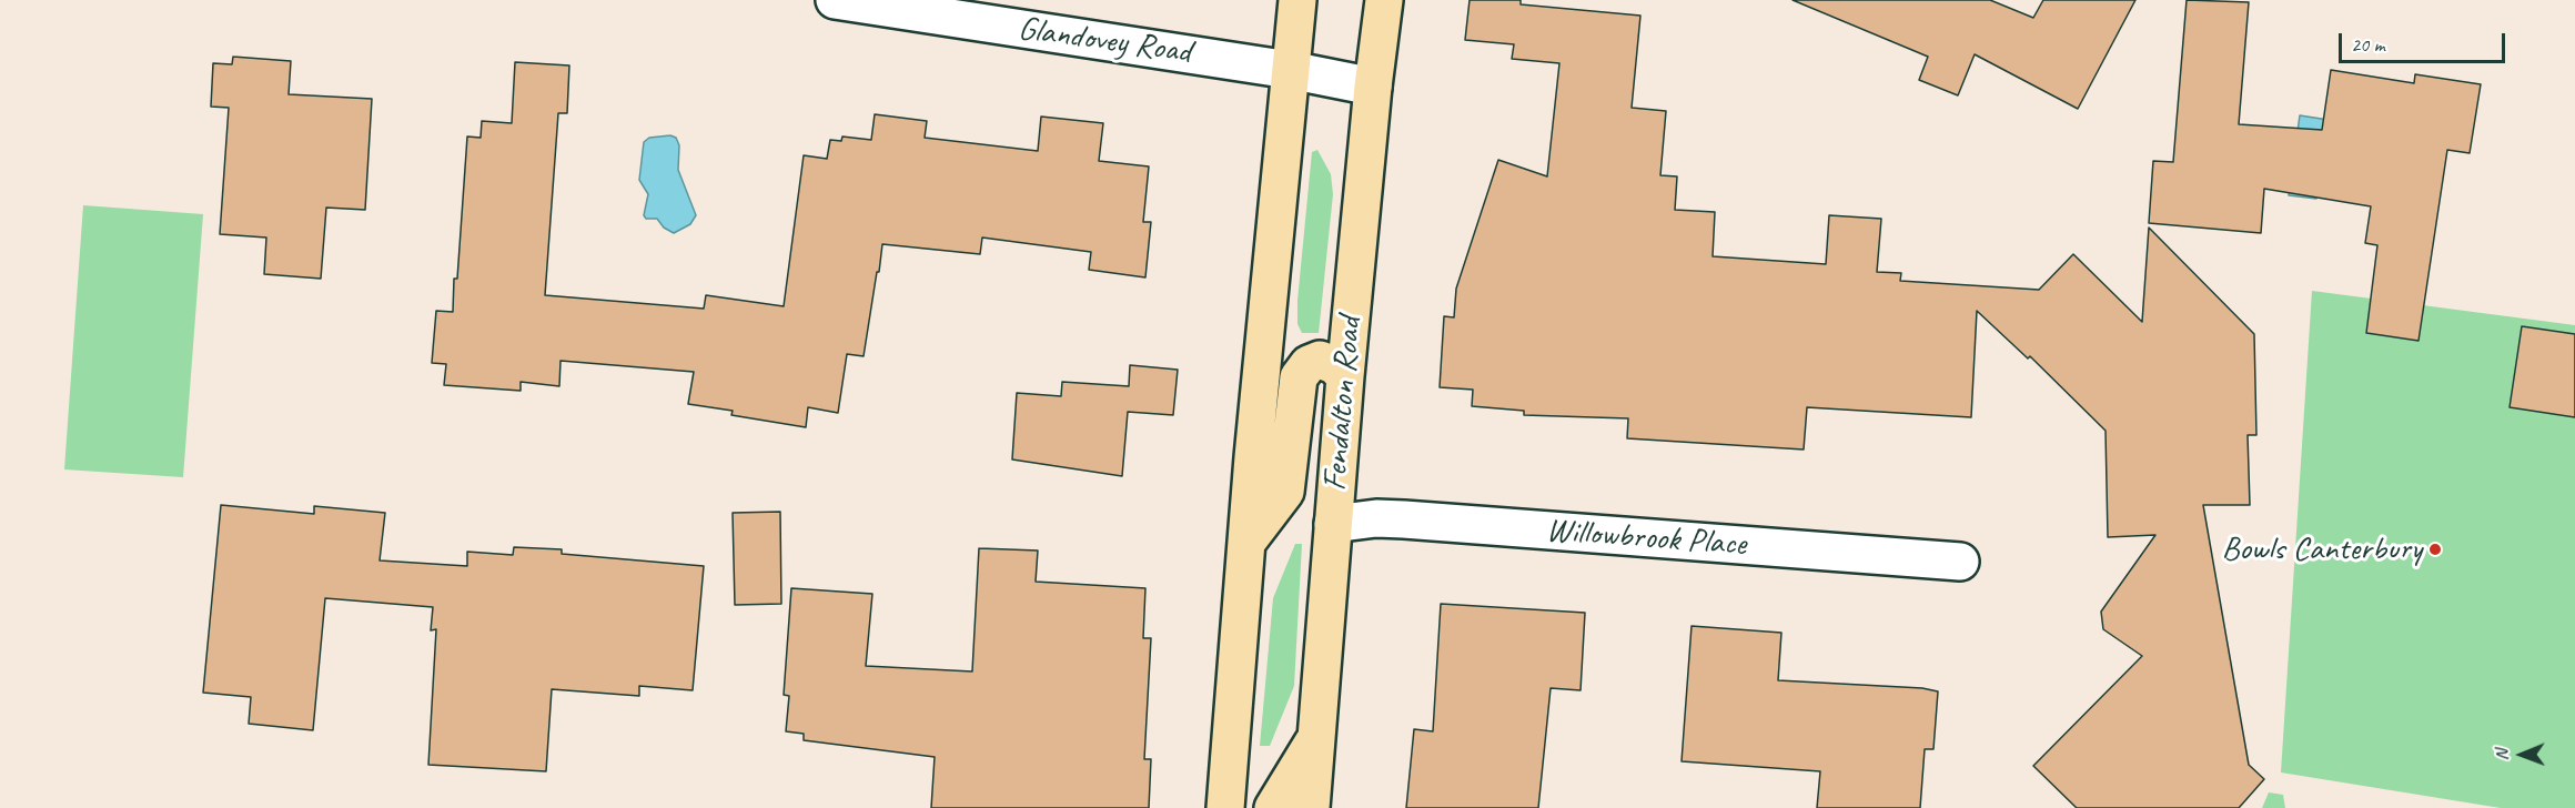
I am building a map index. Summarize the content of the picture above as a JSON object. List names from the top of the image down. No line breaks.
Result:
{"streets":{"main road":["Fendalton Road"],"street":["Glandovey Road","Willowbrook Place"]},"crossings":[["Glandovey Road","Fendalton Road"],["Fendalton Road","Willowbrook Place"]],"places":["Bowls Canterbury"],"scale_bar":"20 m","north":"left"}
